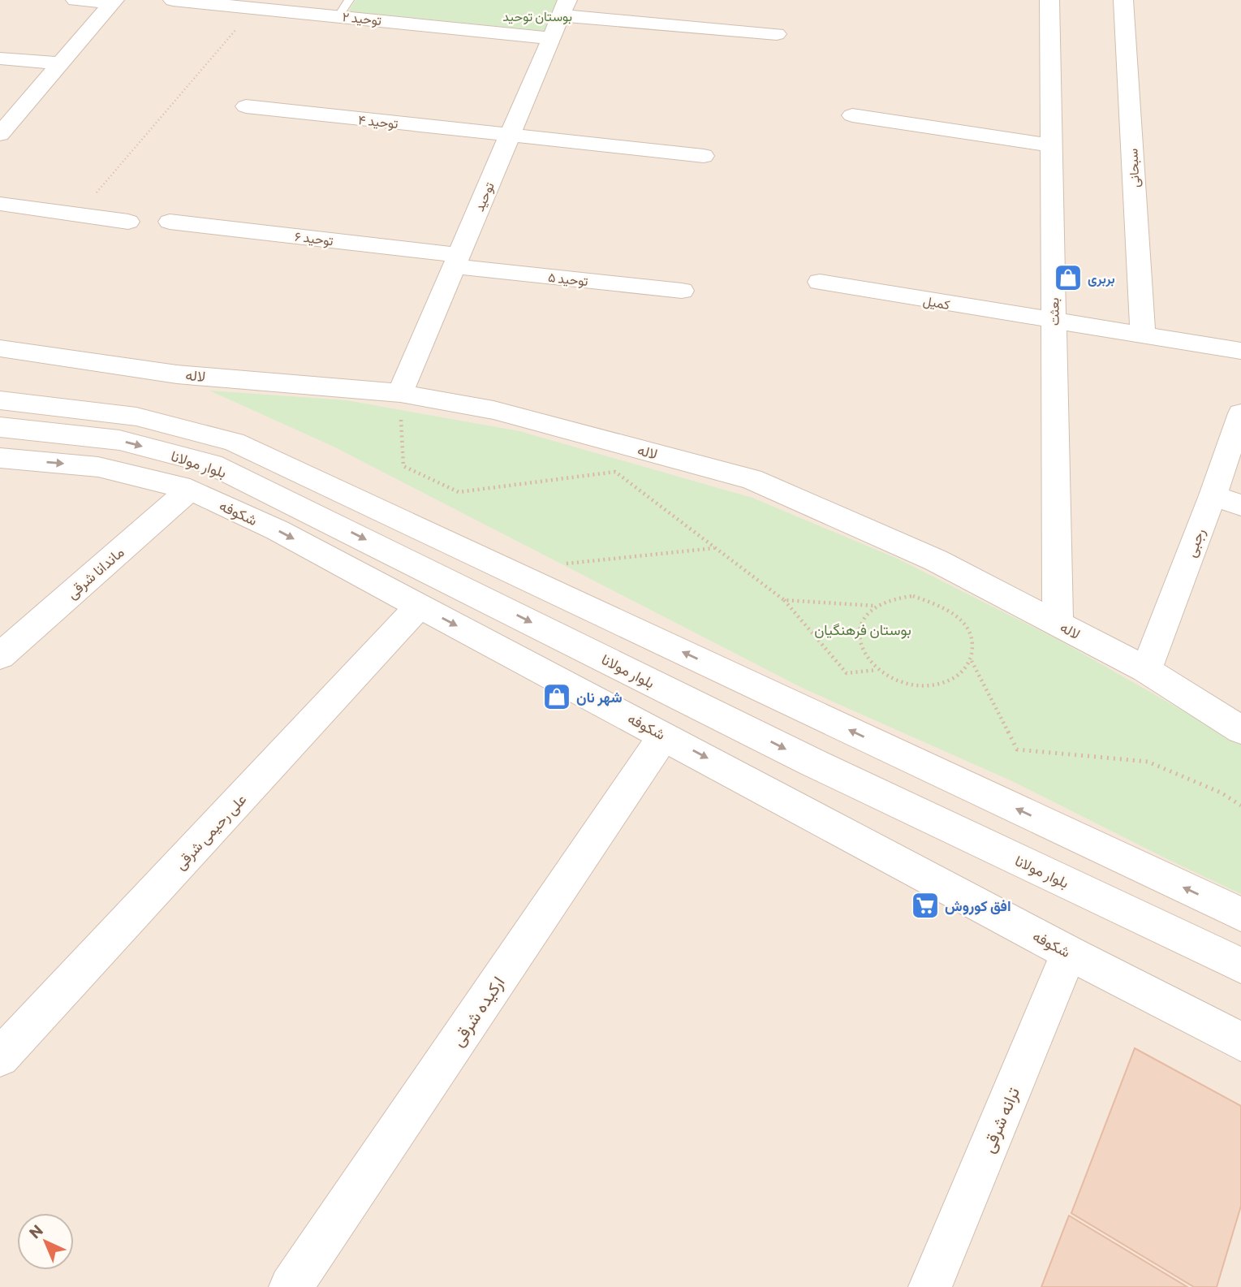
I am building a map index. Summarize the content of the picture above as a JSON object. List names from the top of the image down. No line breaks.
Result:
{"streets":{"street":["توحید ۲","توحید ۴","سبحانی","توحید","توحید ۶","توحید ۵","کمیل","بعثت","لاله","بلوار مولانا","شکوفه","رجبی","ماندانا شرقی","علی رحیمی شرقی","ارکیده شرقی","ترانه شرقی"]},"crossings":[["توحید ۲","توحید"],["توحید ۴","توحید"],["سبحانی","کمیل"],["توحید","توحید ۶"],["توحید","توحید ۵"],["توحید","لاله"],["توحید ۶","توحید ۵"],["کمیل","بعثت"],["بعثت","لاله"],["لاله","رجبی"],["شکوفه","ماندانا شرقی"],["شکوفه","علی رحیمی شرقی"],["شکوفه","ارکیده شرقی"],["شکوفه","ترانه شرقی"]],"one_way":["شکوفه"],"parks":["بوستان توحید","بوستان فرهنگیان"],"places":{"shop":["بربری","شهر نان"],"supermarket":["افق کوروش"]},"north":"top left"}
